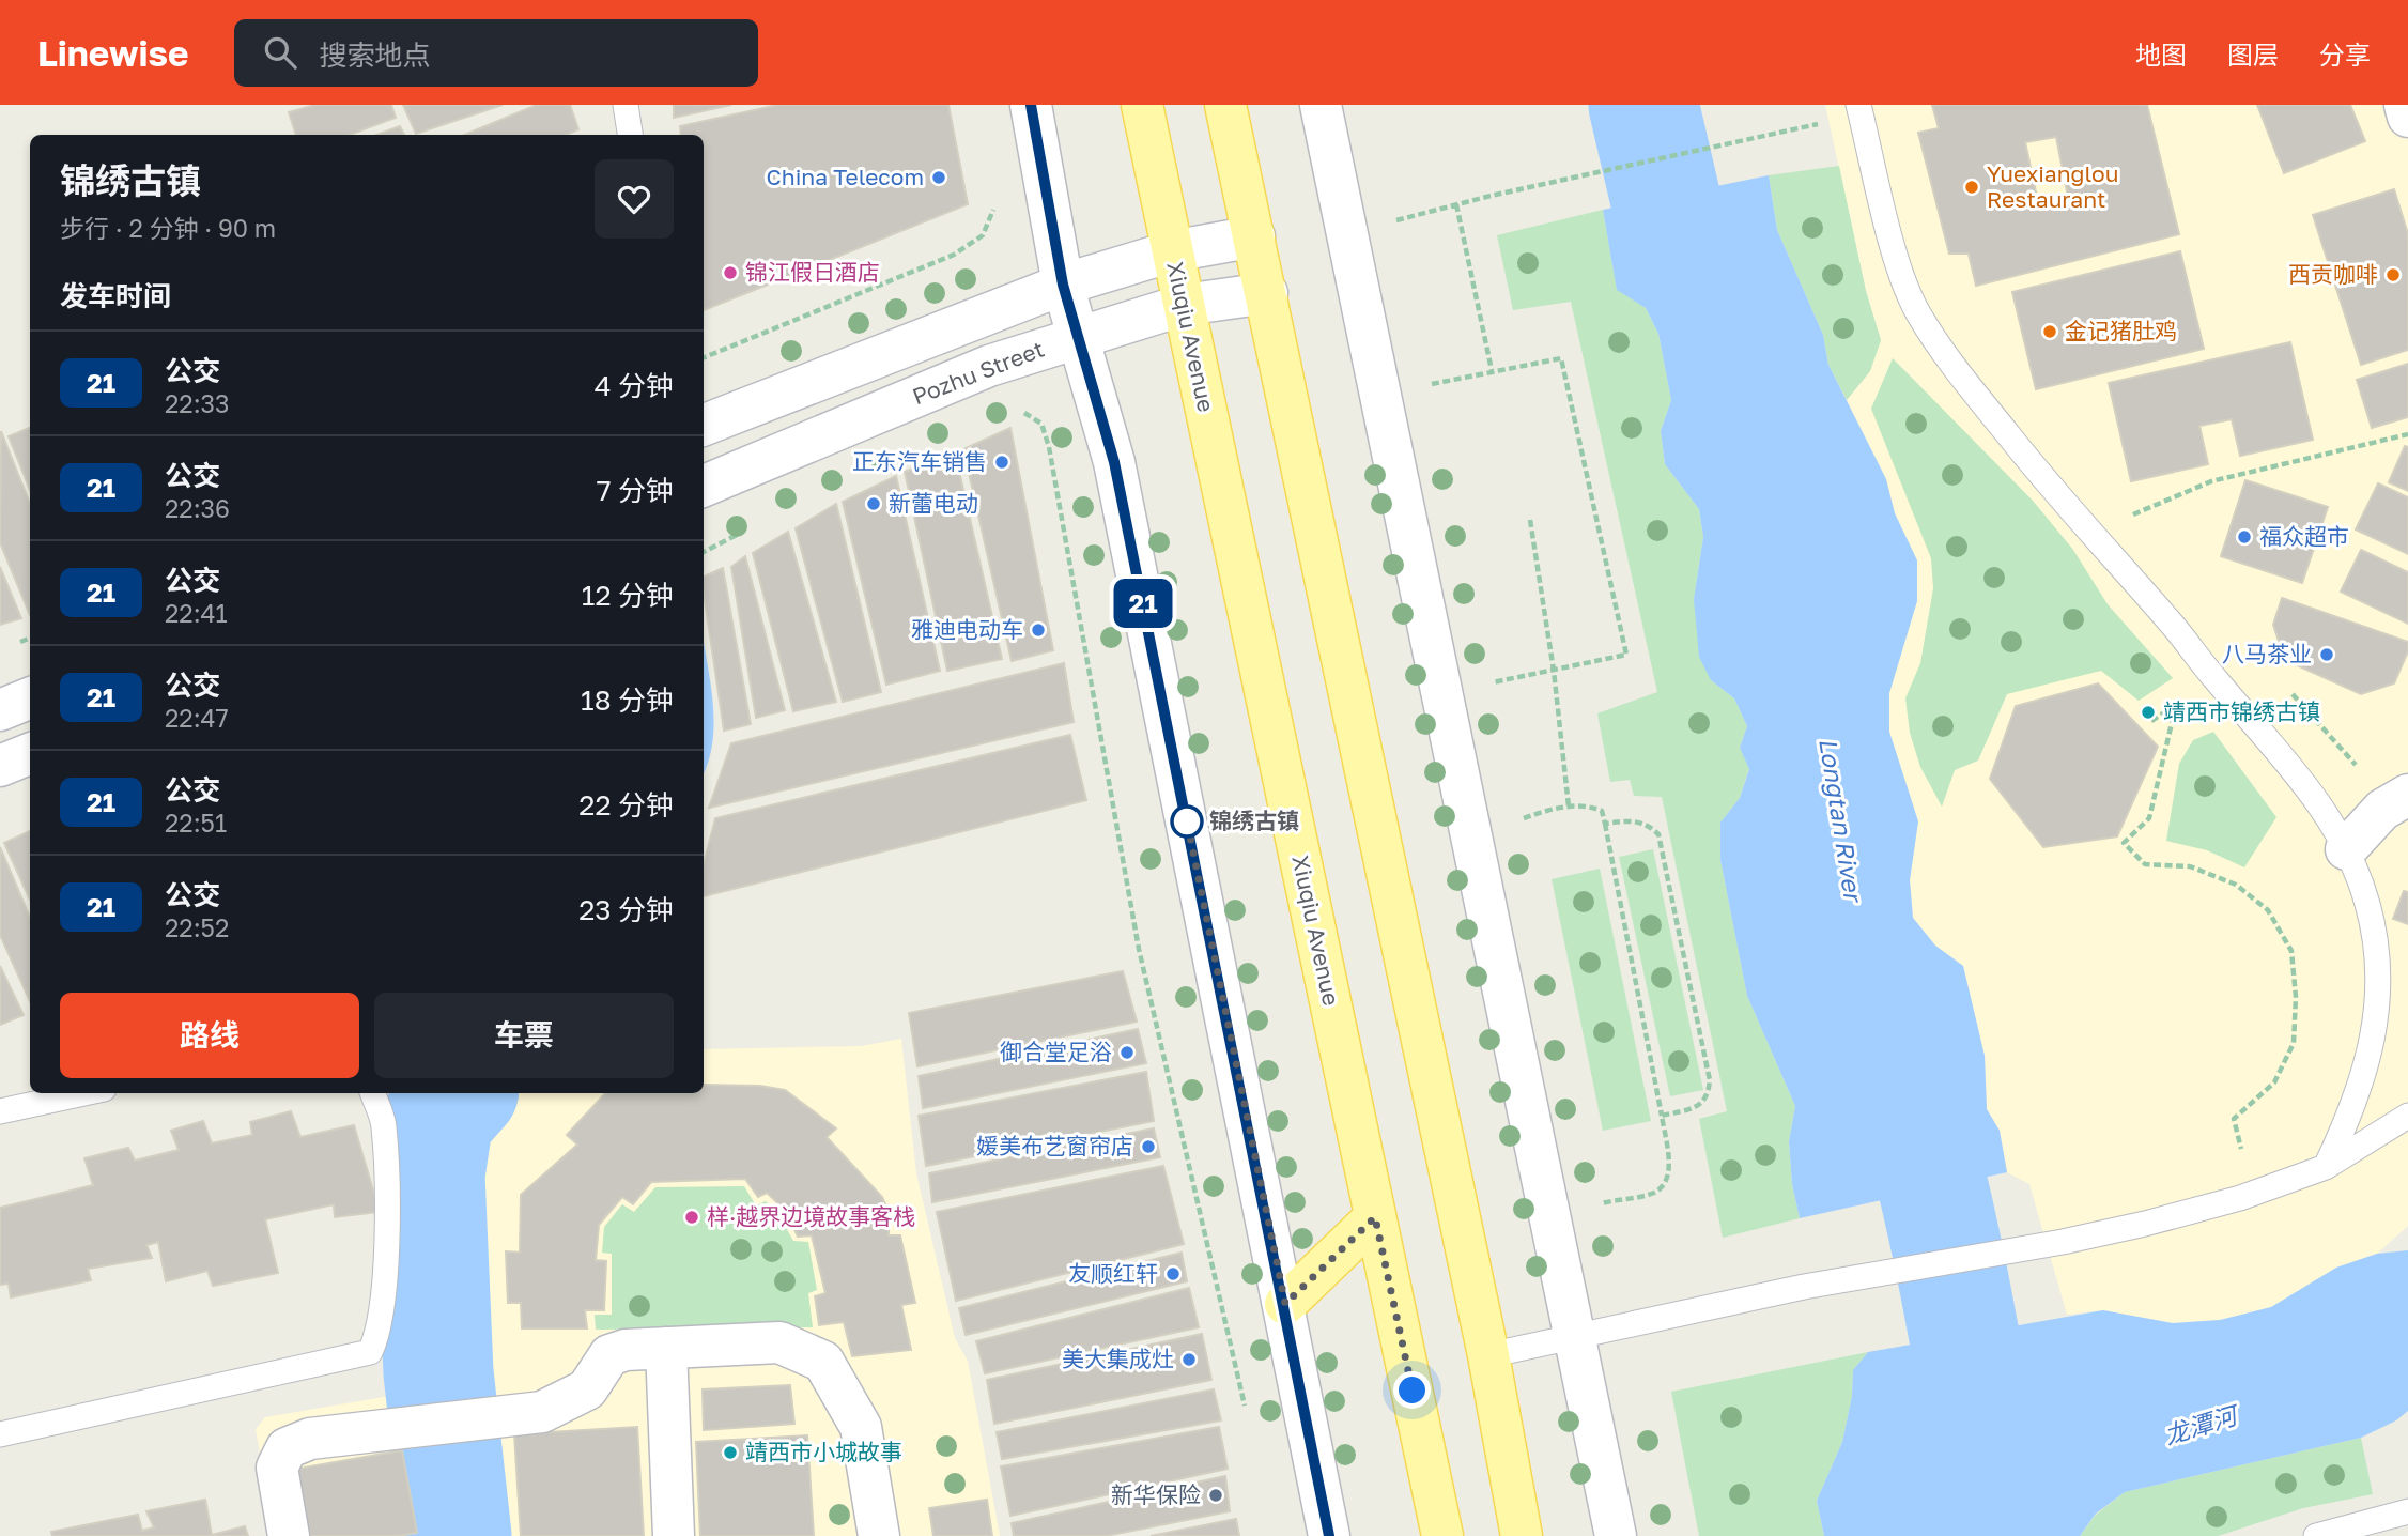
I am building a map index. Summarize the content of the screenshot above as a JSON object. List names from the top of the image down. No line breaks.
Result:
{"streets":{"main road":["Xiuqiu Avenue"],"street":["Pozhu Street"]},"crossings":[["Xiuqiu Avenue","Pozhu Street"]],"water":["Longtan River","龙潭河"],"places":["China Telecom","Yuexianglou Restaurant","锦江假日酒店","西贡咖啡","金记猪肚鸡","正东汽车销售","新蕾电动","福众超市","雅迪电动车","八马茶业","靖西市锦绣古镇","锦绣古镇","御合堂足浴","媛美布艺窗帘店","样·越界边境故事客栈","友顺红轩","美大集成灶","靖西市小城故事","新华保险"],"lines":["bus line 21"],"page":{"header":"Linewise","search":"搜索地点","nav":["地图","图层","分享"],"on_map":"21","heading":[["锦绣古镇","步行 · 2 分钟 · 90 m"],"发车时间"],"list":[{"mark":"21","name":"公交","note":"22:33","value":"4 分钟"},{"mark":"21","name":"公交","note":"22:36","value":"7 分钟"},{"mark":"21","name":"公交","note":"22:41","value":"12 分钟"},{"mark":"21","name":"公交","note":"22:47","value":"18 分钟"},{"mark":"21","name":"公交","note":"22:51","value":"22 分钟"},{"mark":"21","name":"公交","note":"22:52","value":"23 分钟"}],"buttons":["路线","车票"]}}
